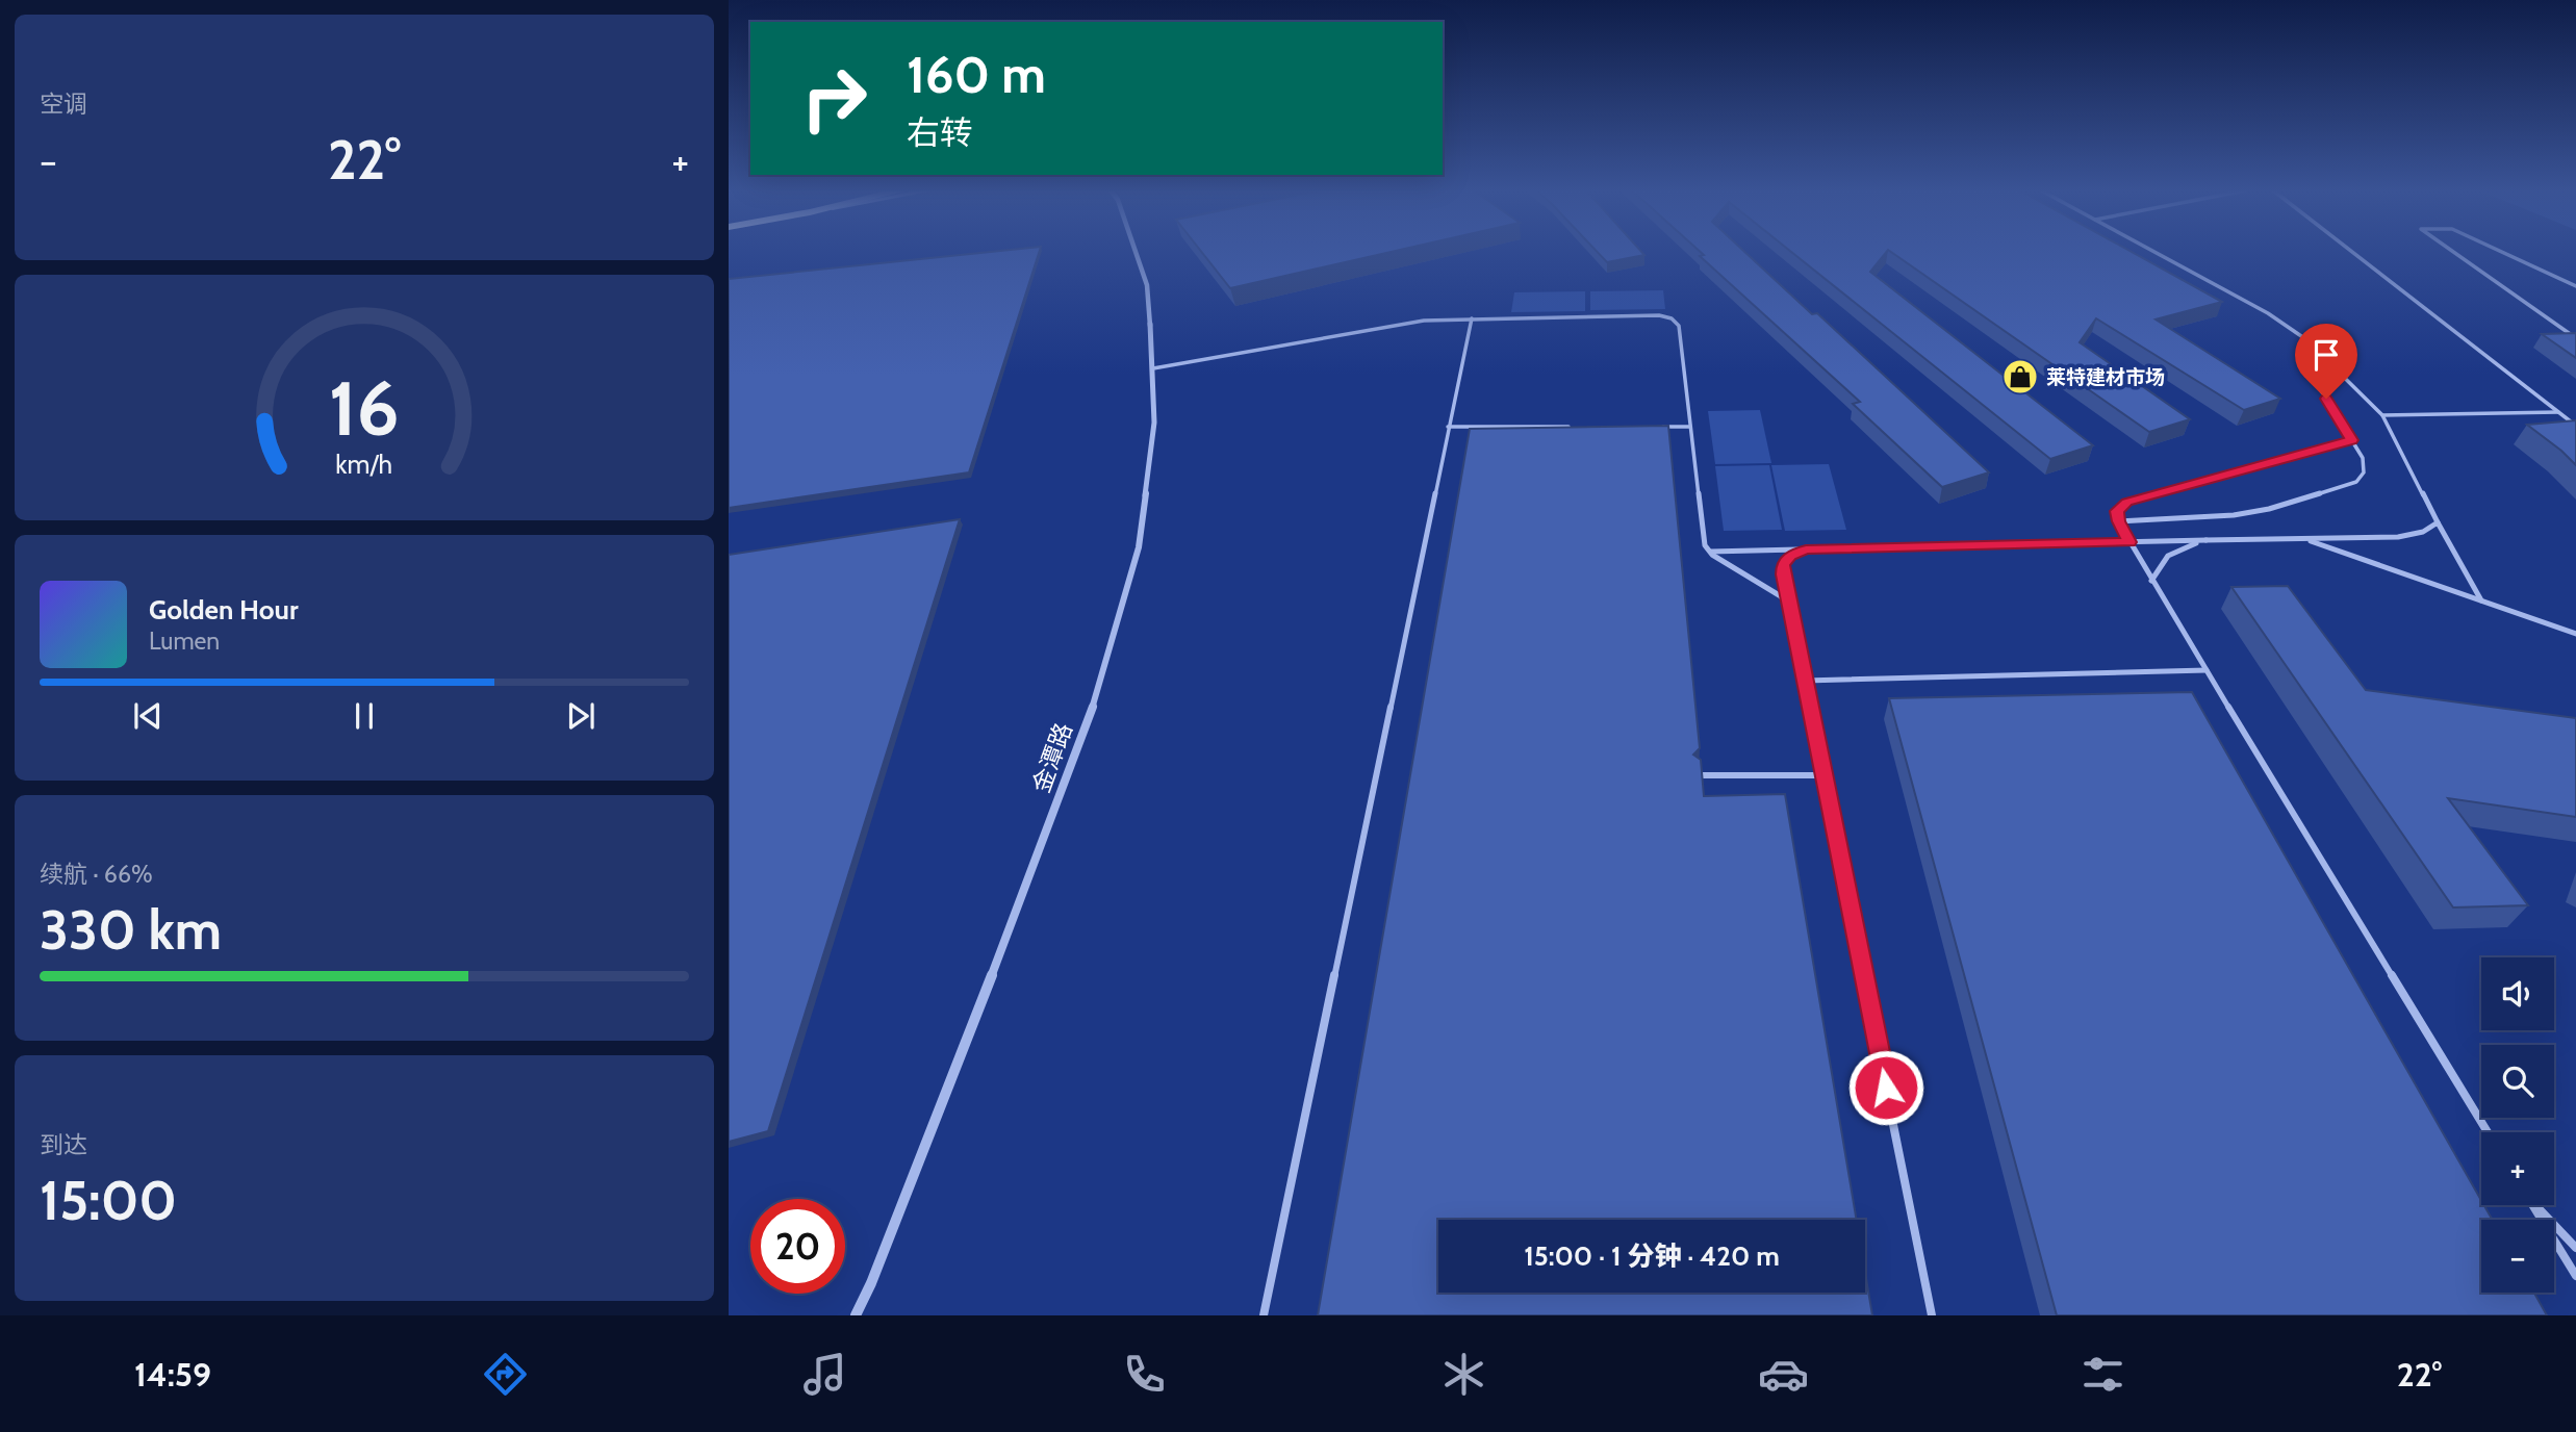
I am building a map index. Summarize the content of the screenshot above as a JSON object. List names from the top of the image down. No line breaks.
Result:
{"streets":{"street":["金潭路"]},"places":{"shop":["莱特建材市场"]},"page":{"tile":["空调",["续航 · 66%","330 km"],["到达","15:00"]],"turn":["160 m","右转"],"heat":["−","22°","+"],"song":["Golden Hour","Lumen"],"map_buttons":["+","−"],"limit":"20","trip":"15:00 · 1 分钟 · 420 m","tabs":["14:59","22°"],"gauge":["16","km/h"]}}
